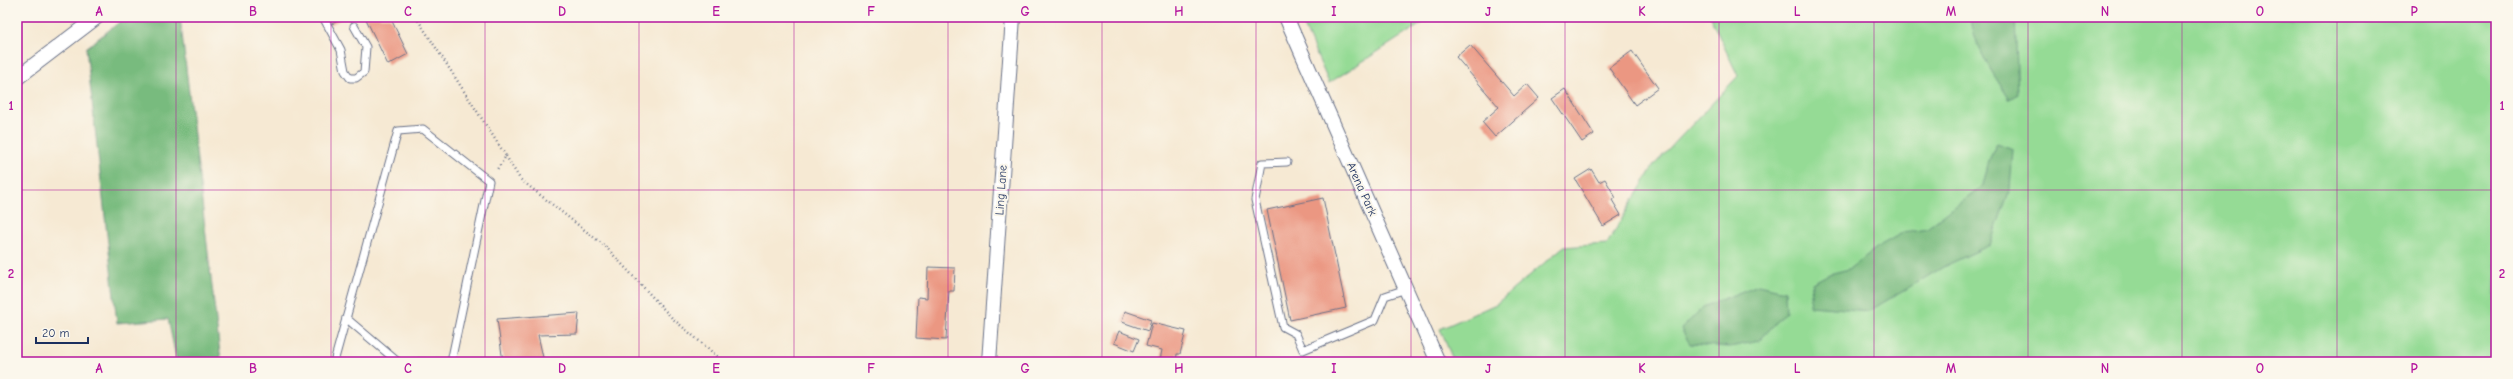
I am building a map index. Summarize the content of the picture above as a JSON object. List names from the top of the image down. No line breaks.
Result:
{"streets":{"street":["Arena Park","Ling Lane"]},"scale_bar":"20 m","grid":{"columns":["A","B","C","D","E","F","G","H","I","J","K","L","M","N","O","P"],"rows":["1","2"]}}
